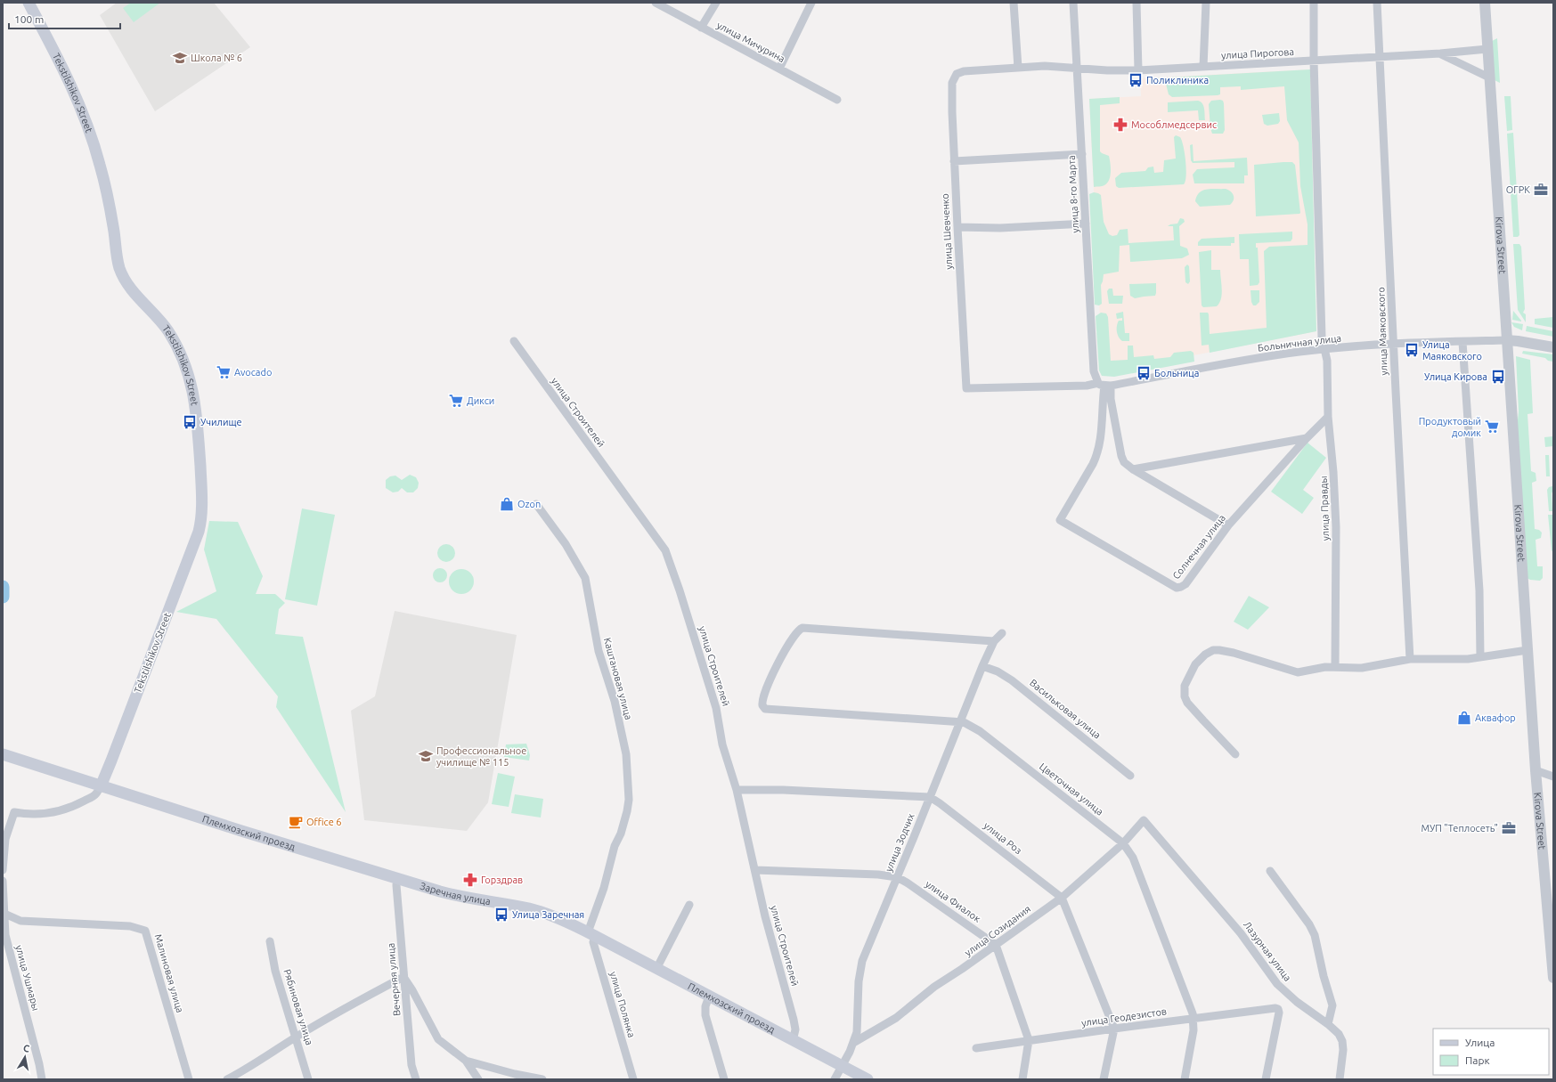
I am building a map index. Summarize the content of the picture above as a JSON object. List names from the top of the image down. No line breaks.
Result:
{"streets":{"main road":["Tekstilshikov Street","Племхозский проезд","Заречная улица"],"street":["улица Мичурина","улица Пирогова","улица 8-го Марта","улица Шевченко","Kirova Street","улица Маяковского","Больничная улица","улица Строителей","улица Правды","Солнечная улица","Каштановая улица","Васильковая улица","Цветочная улица","улица Роз","улица Зодчих","улица Фиалок","улица Созидания","Лазурная улица","Малиновая улица","улица Ушмары","Вечерняя улица","улица Полянка","Рябиновая улица","улица Геодезистов"]},"crossings":[["улица Пирогова","улица 8-го Марта"],["улица Пирогова","улица Шевченко"],["улица Пирогова","Kirova Street"],["улица Пирогова","улица Маяковского"],["улица Пирогова","улица Правды"],["Tekstilshikov Street","Племхозский проезд"],["улица 8-го Марта","Больничная улица"],["улица 8-го Марта","Солнечная улица"],["улица Шевченко","Больничная улица"],["Kirova Street","Больничная улица"],["улица Маяковского","Больничная улица"],["Больничная улица","улица Правды"],["Больничная улица","Солнечная улица"],["улица Строителей","Племхозский проезд"],["улица Строителей","улица Роз"],["улица Строителей","улица Фиалок"],["улица Правды","Солнечная улица"],["Каштановая улица","Племхозский проезд"],["Каштановая улица","Заречная улица"],["Каштановая улица","улица Полянка"],["Васильковая улица","улица Зодчих"],["Цветочная улица","улица Зодчих"],["Цветочная улица","улица Созидания"],["Цветочная улица","улица Геодезистов"],["Племхозский проезд","улица Зодчих"],["Племхозский проезд","Заречная улица"],["Племхозский проезд","Вечерняя улица"],["Племхозский проезд","улица Полянка"],["улица Роз","улица Зодчих"],["улица Роз","улица Созидания"],["улица Зодчих","улица Фиалок"],["улица Зодчих","улица Созидания"],["Заречная улица","Вечерняя улица"],["Заречная улица","улица Полянка"],["улица Фиалок","улица Созидания"],["улица Созидания","Лазурная улица"],["Малиновая улица","улица Ушмары"]],"places":{"school or university":["Школа № 6","Профессиональное училище № 115"],"bus stop":["Поликлиника","Улица Маяковского","Больница","Улица Кирова","Училище","Улица Заречная"],"pharmacy":["Мособлмедсервис","Горздрав"],"office":["ОГРК","МУП \"Теплосеть\""],"supermarket":["Avocado","Дикси","Продуктовый домик"],"shop":["Ozon","Аквафор"],"cafe":["Office 6"]},"legend":["Улица","Парк"],"scale_bar":"100 m","north":"top"}
